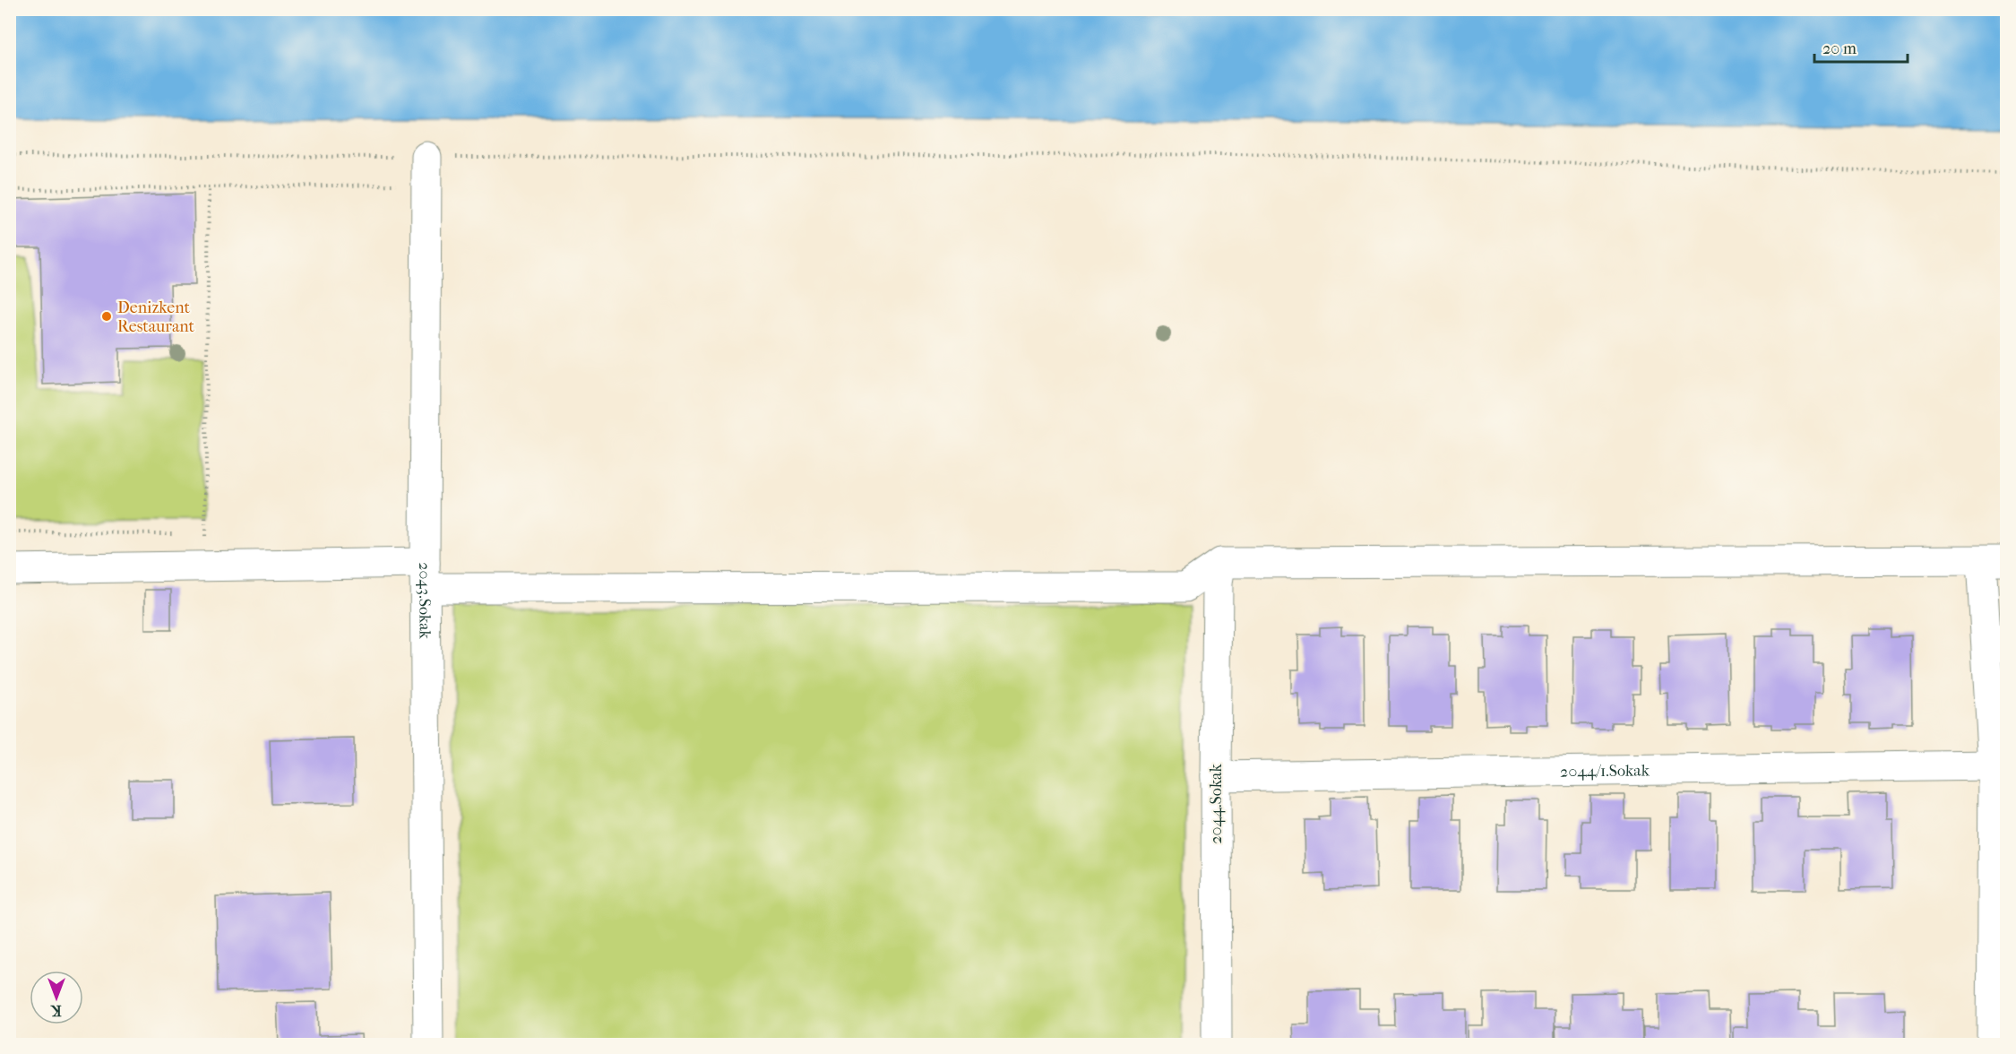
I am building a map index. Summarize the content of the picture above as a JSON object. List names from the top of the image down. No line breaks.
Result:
{"streets":{"street":["2043.Sokak","2044/1.Sokak","2044.Sokak"]},"crossings":[["2044/1.Sokak","2044.Sokak"]],"places":["Denizkent Restaurant"],"scale_bar":"20 m","north":"bottom"}
